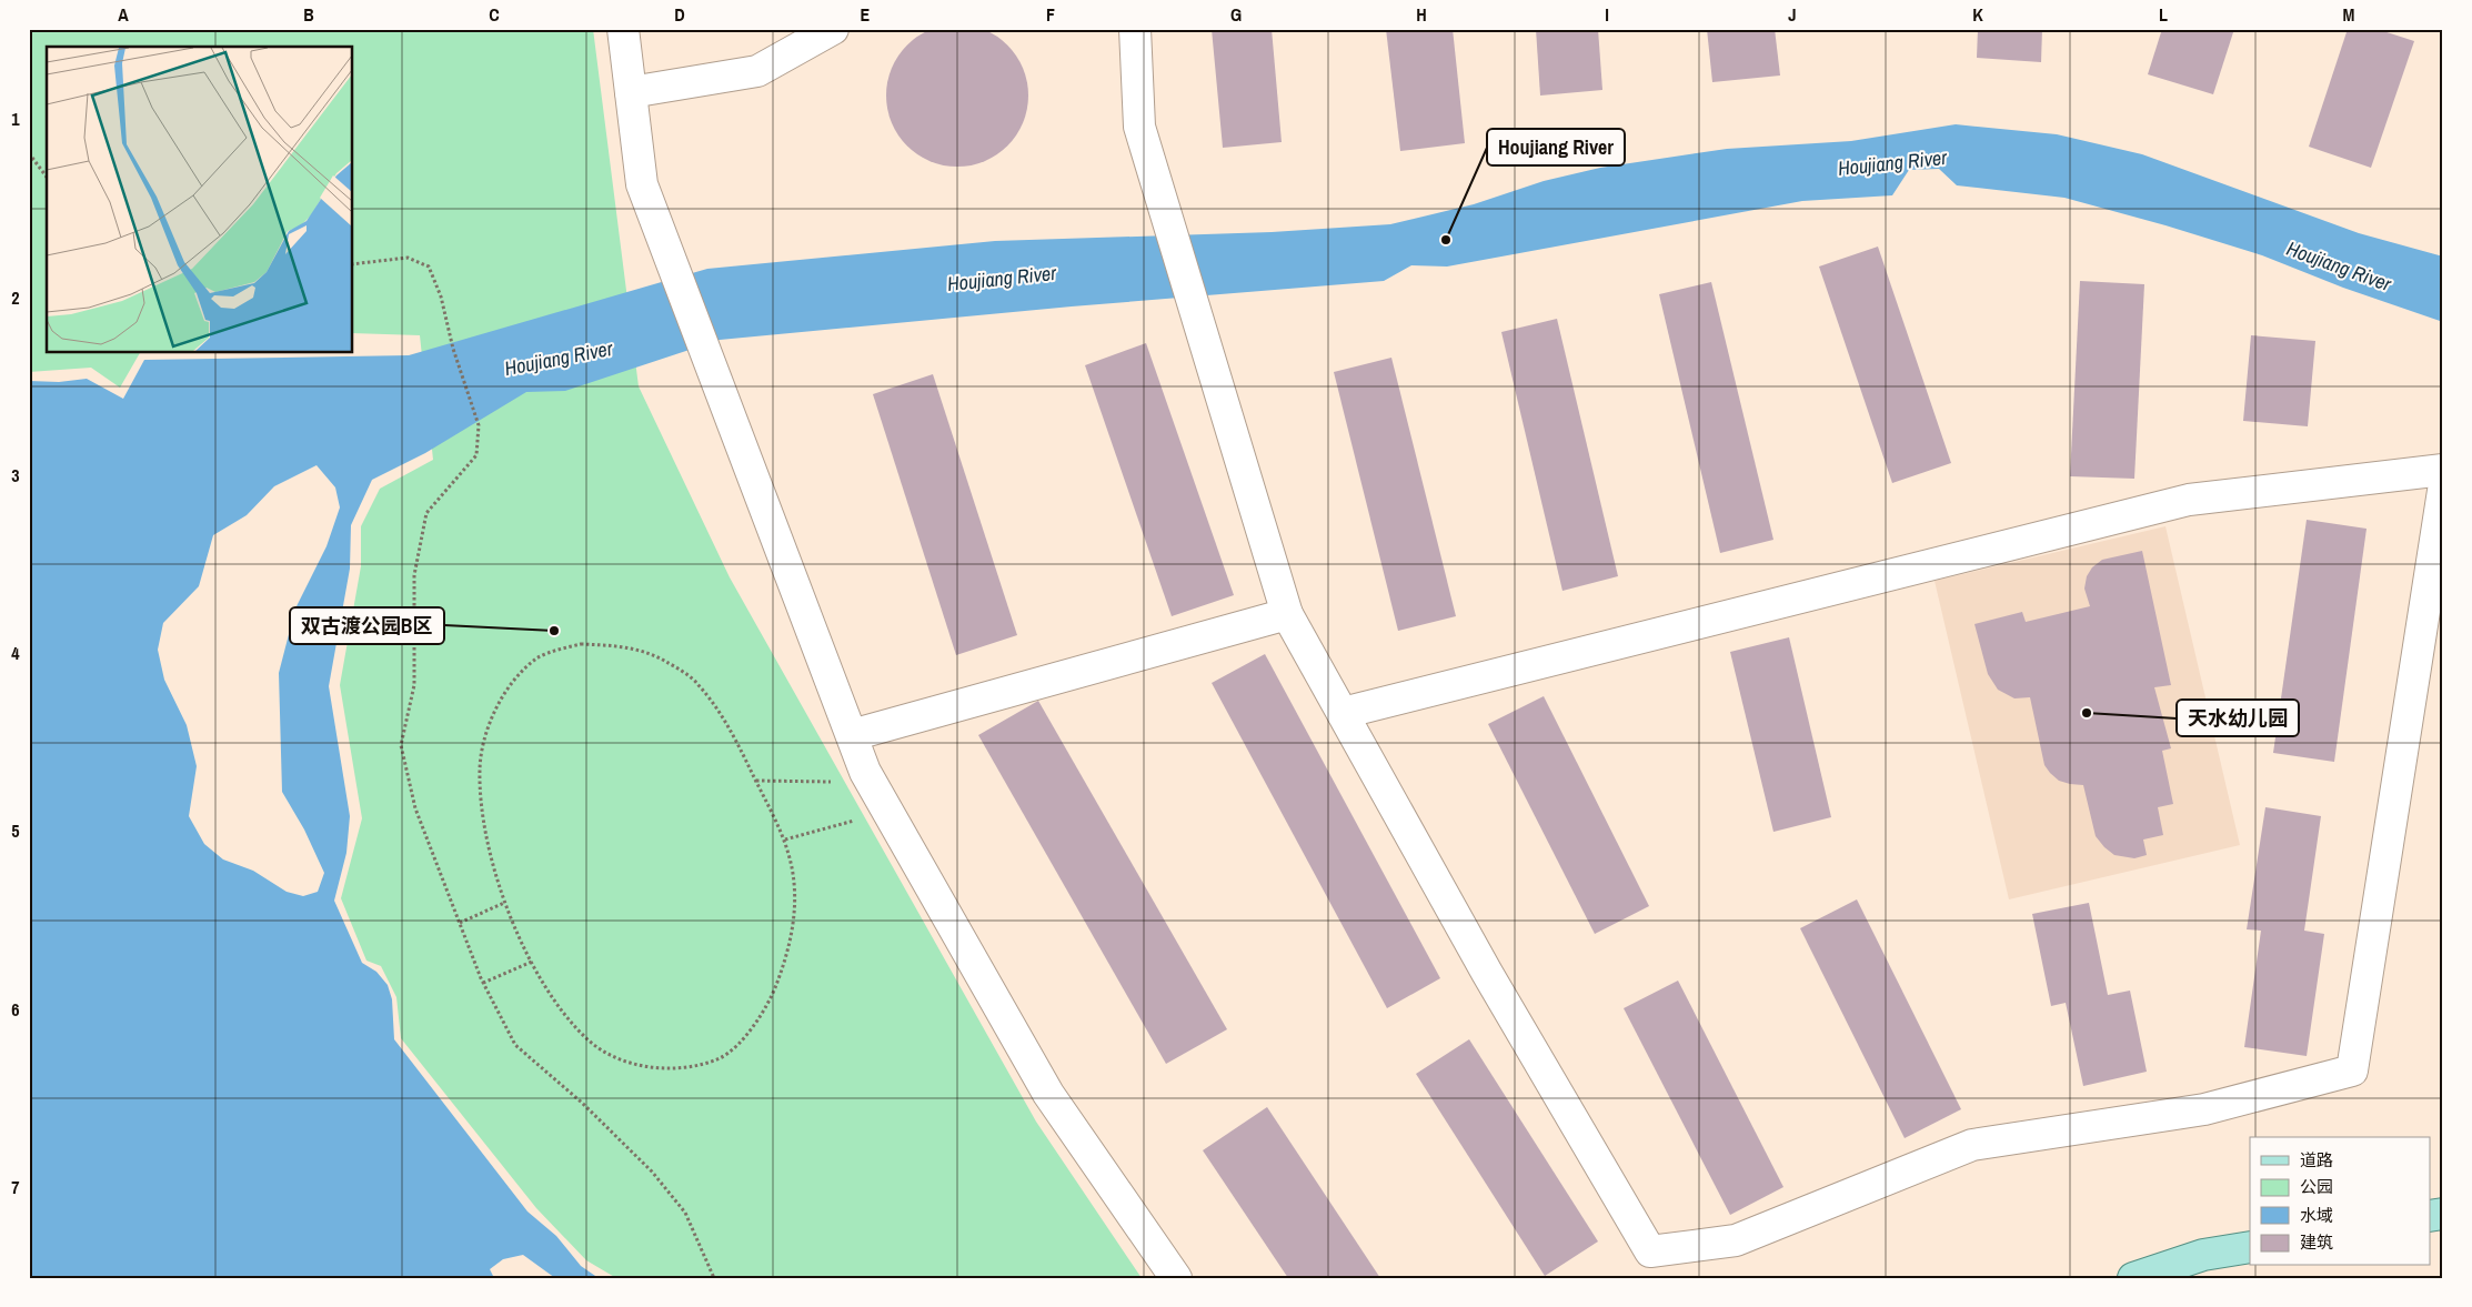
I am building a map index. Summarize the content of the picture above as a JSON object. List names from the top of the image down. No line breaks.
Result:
{"water":["Houjiang River"],"places":["Houjiang River","双古渡公园B区","天水幼儿园"],"legend":["道路","公园","水域","建筑"],"grid":{"columns":["A","B","C","D","E","F","G","H","I","J","K","L","M"],"rows":["1","2","3","4","5","6","7"]}}
